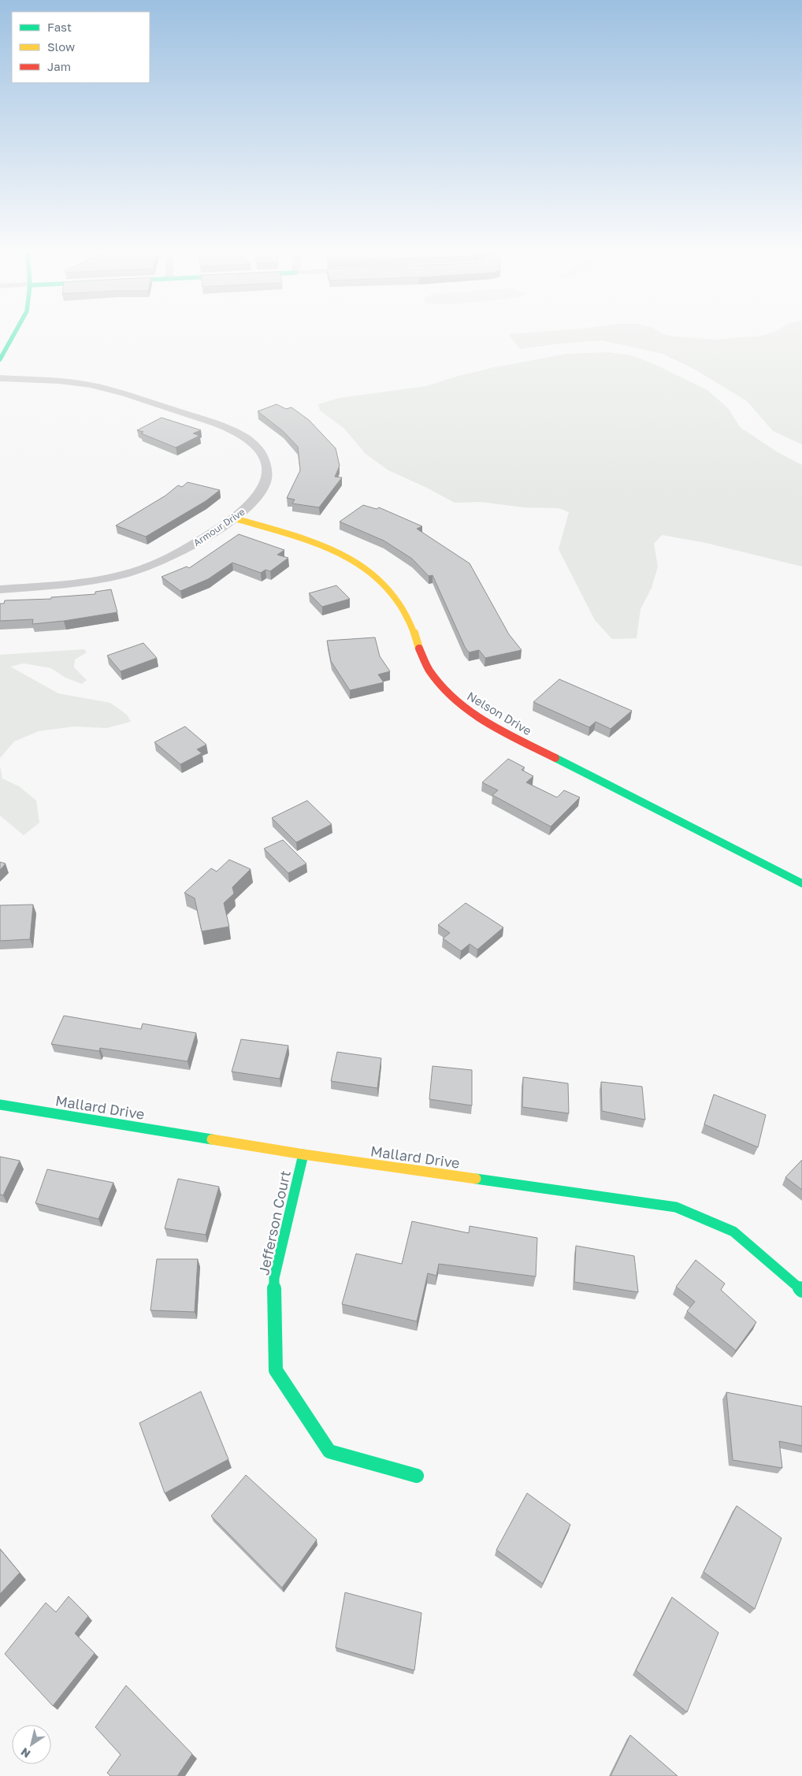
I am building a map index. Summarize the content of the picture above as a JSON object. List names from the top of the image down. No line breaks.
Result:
{"streets":{"street":["Armour Drive","Nelson Drive","Mallard Drive","Jefferson Court"]},"crossings":[["Armour Drive","Nelson Drive"],["Mallard Drive","Jefferson Court"]],"legend":["Fast","Slow","Jam"],"north":"bottom left"}
